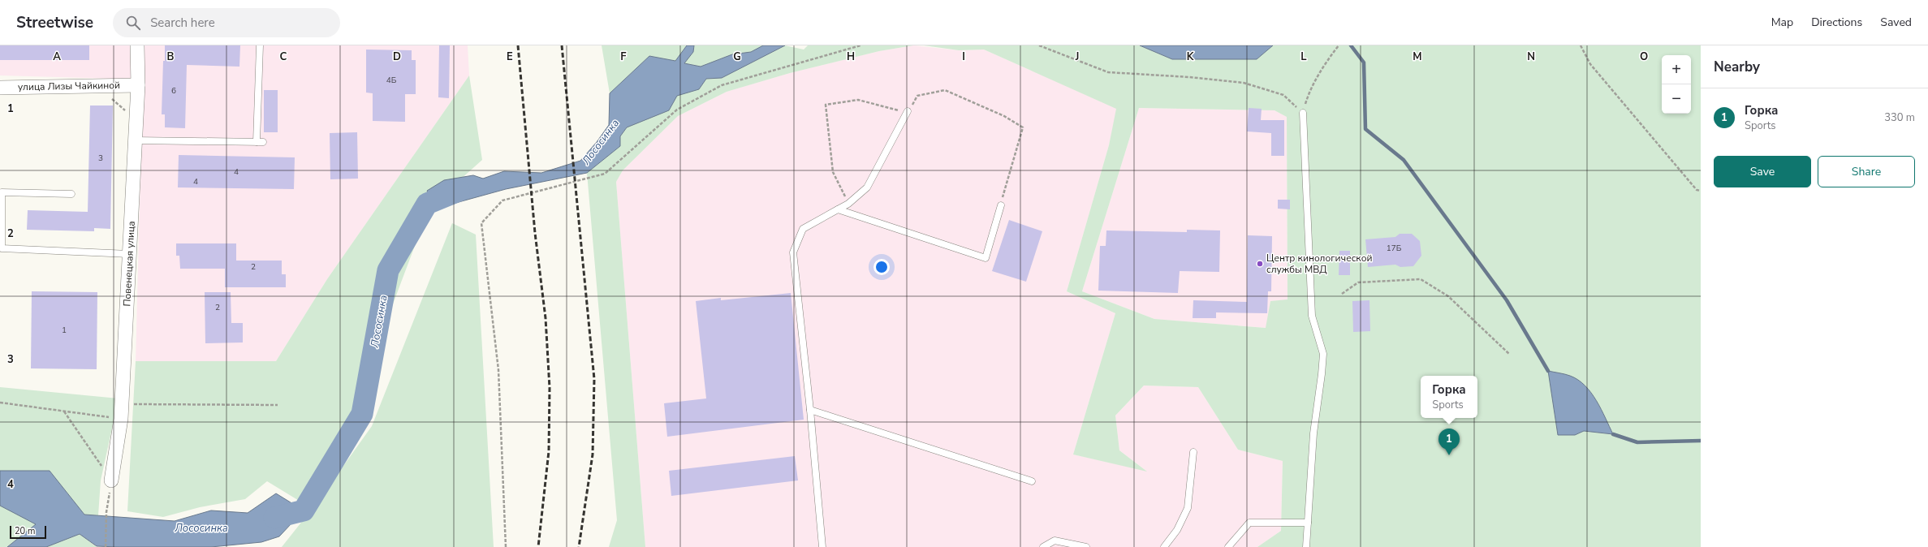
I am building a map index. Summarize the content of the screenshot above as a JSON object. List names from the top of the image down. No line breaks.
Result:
{"streets":{"street":["улица Лизы Чайкиной","Повенецкая улица"]},"crossings":[["улица Лизы Чайкиной","Повенецкая улица"]],"water":["Лососинка"],"places":["Центр кинологической службы МВД"],"house_numbers":["4Б","6","3","4","4","17Б","2","2","1"],"scale_bar":"20 m","page":{"header":"Streetwise","search":"Search here","nav":["Map","Directions","Saved"],"heading":"Nearby","map_buttons":["+","−"],"list":[{"mark":"1","name":"Горка","note":"Sports","value":"330 m"}],"buttons":["Save","Share"],"popup":["Горка","Sports"],"pins":"1","scale":"20 m"},"grid":{"columns":["A","B","C","D","E","F","G","H","I","J","K","L","M","N","O"],"rows":["1","2","3","4"]}}
